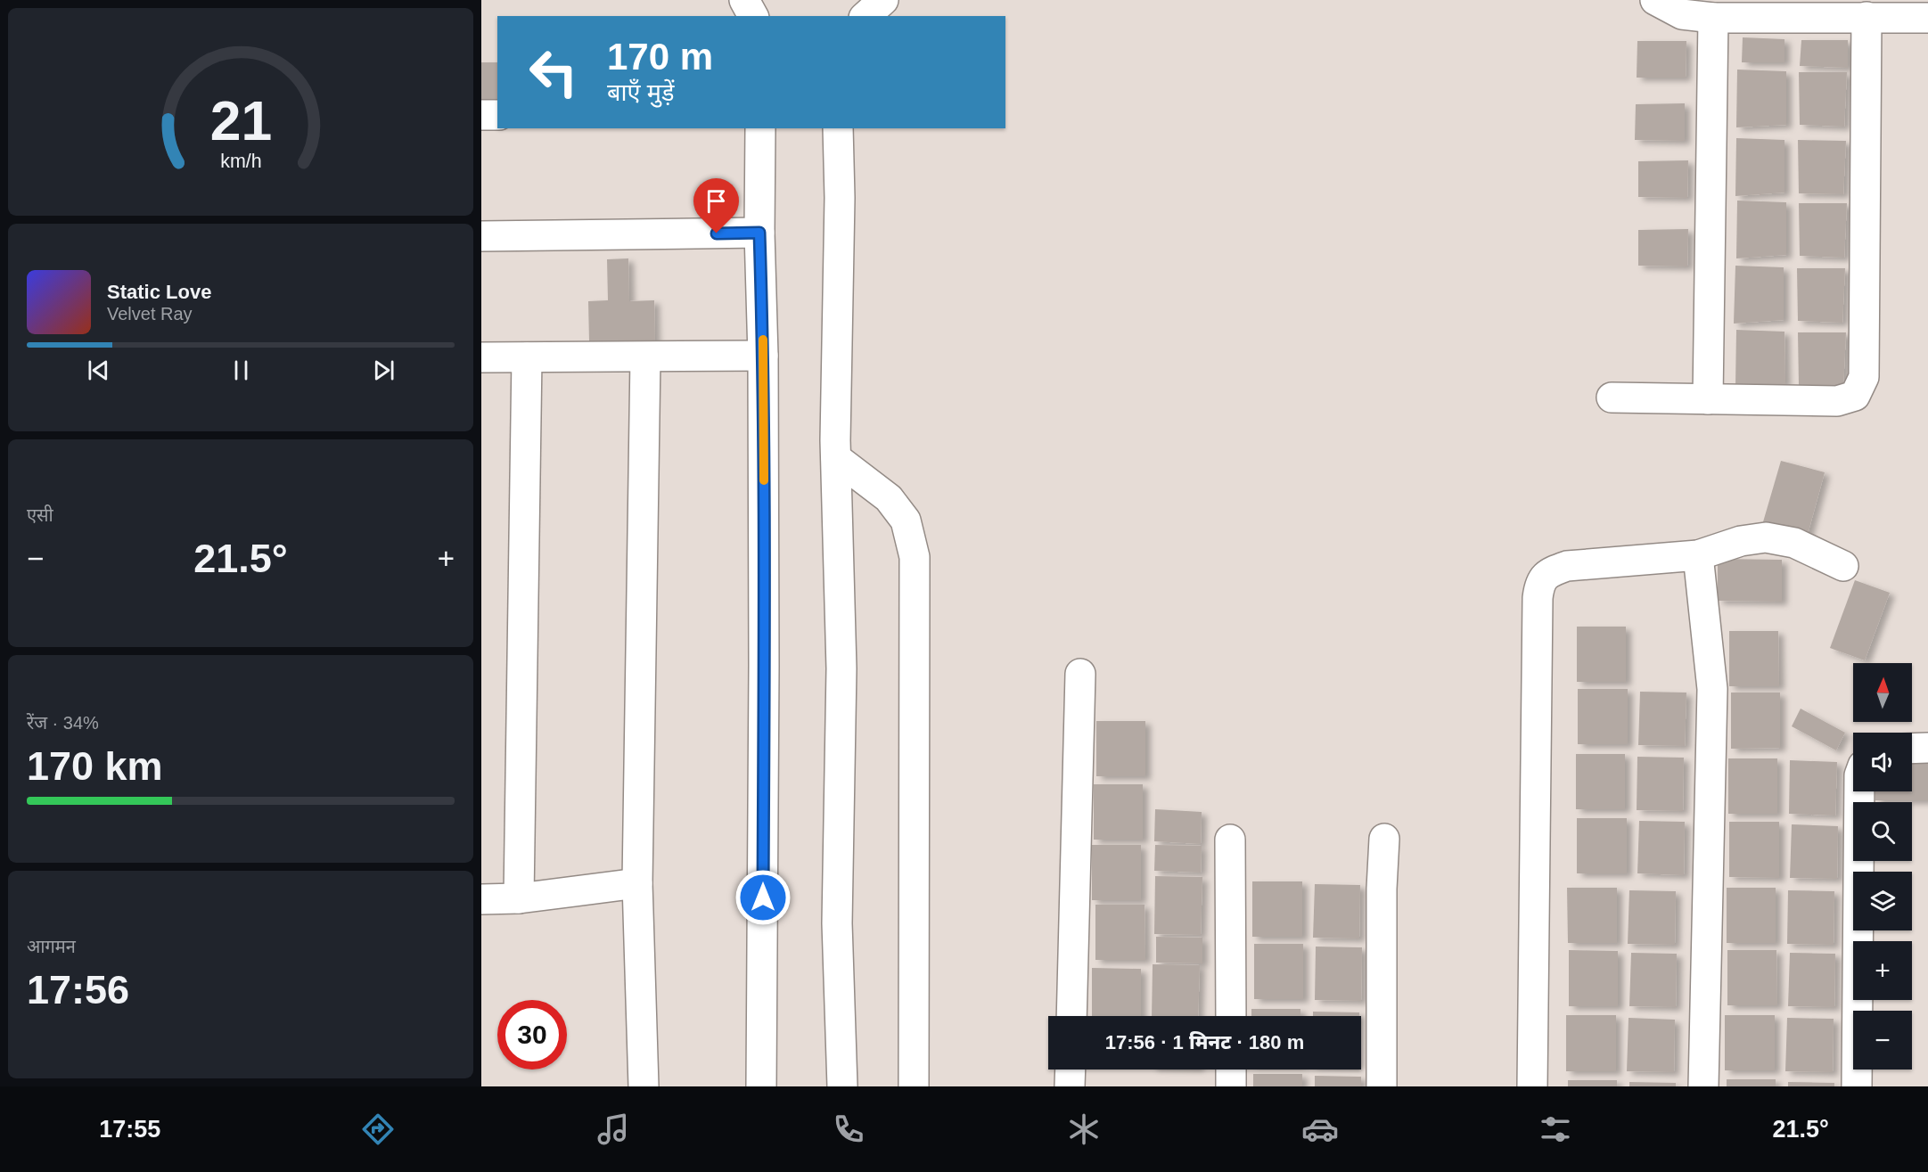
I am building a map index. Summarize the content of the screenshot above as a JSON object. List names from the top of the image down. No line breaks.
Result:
{"north":"top","page":{"turn":["170 m","बाएँ मुड़ें"],"song":["Static Love","Velvet Ray"],"tile":["एसी",["रेंज · 34%","170 km"],["आगमन","17:56"]],"heat":["−","21.5°","+"],"map_buttons":["+","−"],"limit":"30","trip":"17:56 · 1 मिनट · 180 m","tabs":["17:55","21.5°"],"gauge":["21","km/h"]}}
